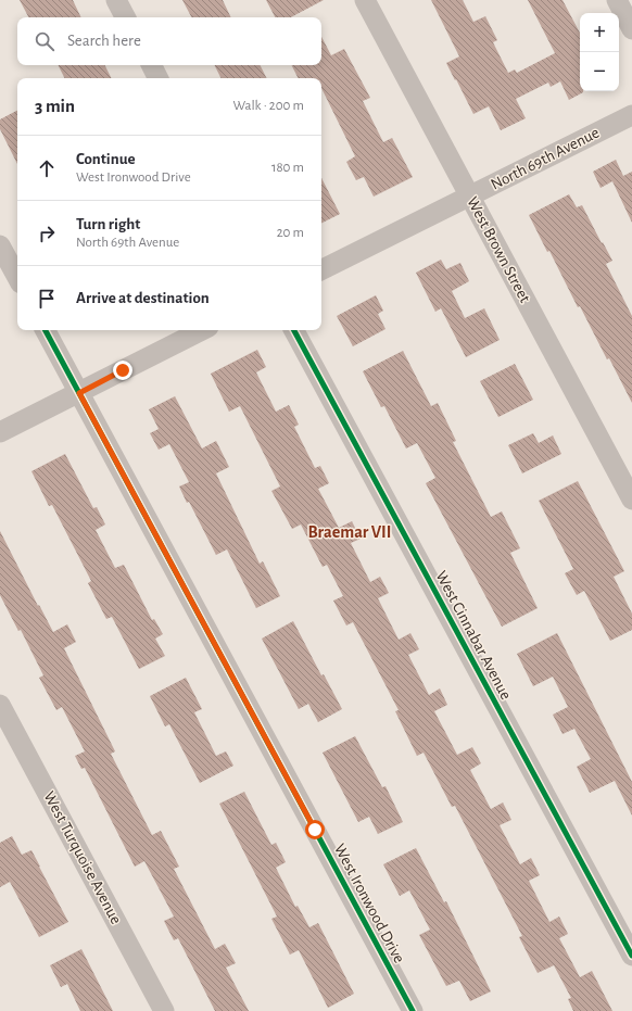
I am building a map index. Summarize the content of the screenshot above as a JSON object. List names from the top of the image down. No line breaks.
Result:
{"streets":{"street":["North 69th Avenue","West Brown Street","West Cinnabar Avenue","West Turquoise Avenue","West Ironwood Drive"]},"crossings":[["North 69th Avenue","West Brown Street"]],"districts":["Braemar VII"],"page":{"map_buttons":["+","−"],"search":"Search here","heading":["3 min","Walk · 200 m"],"list":[["Continue","West Ironwood Drive","180 m"],["Turn right","North 69th Avenue","20 m"],"Arrive at destination"]}}
